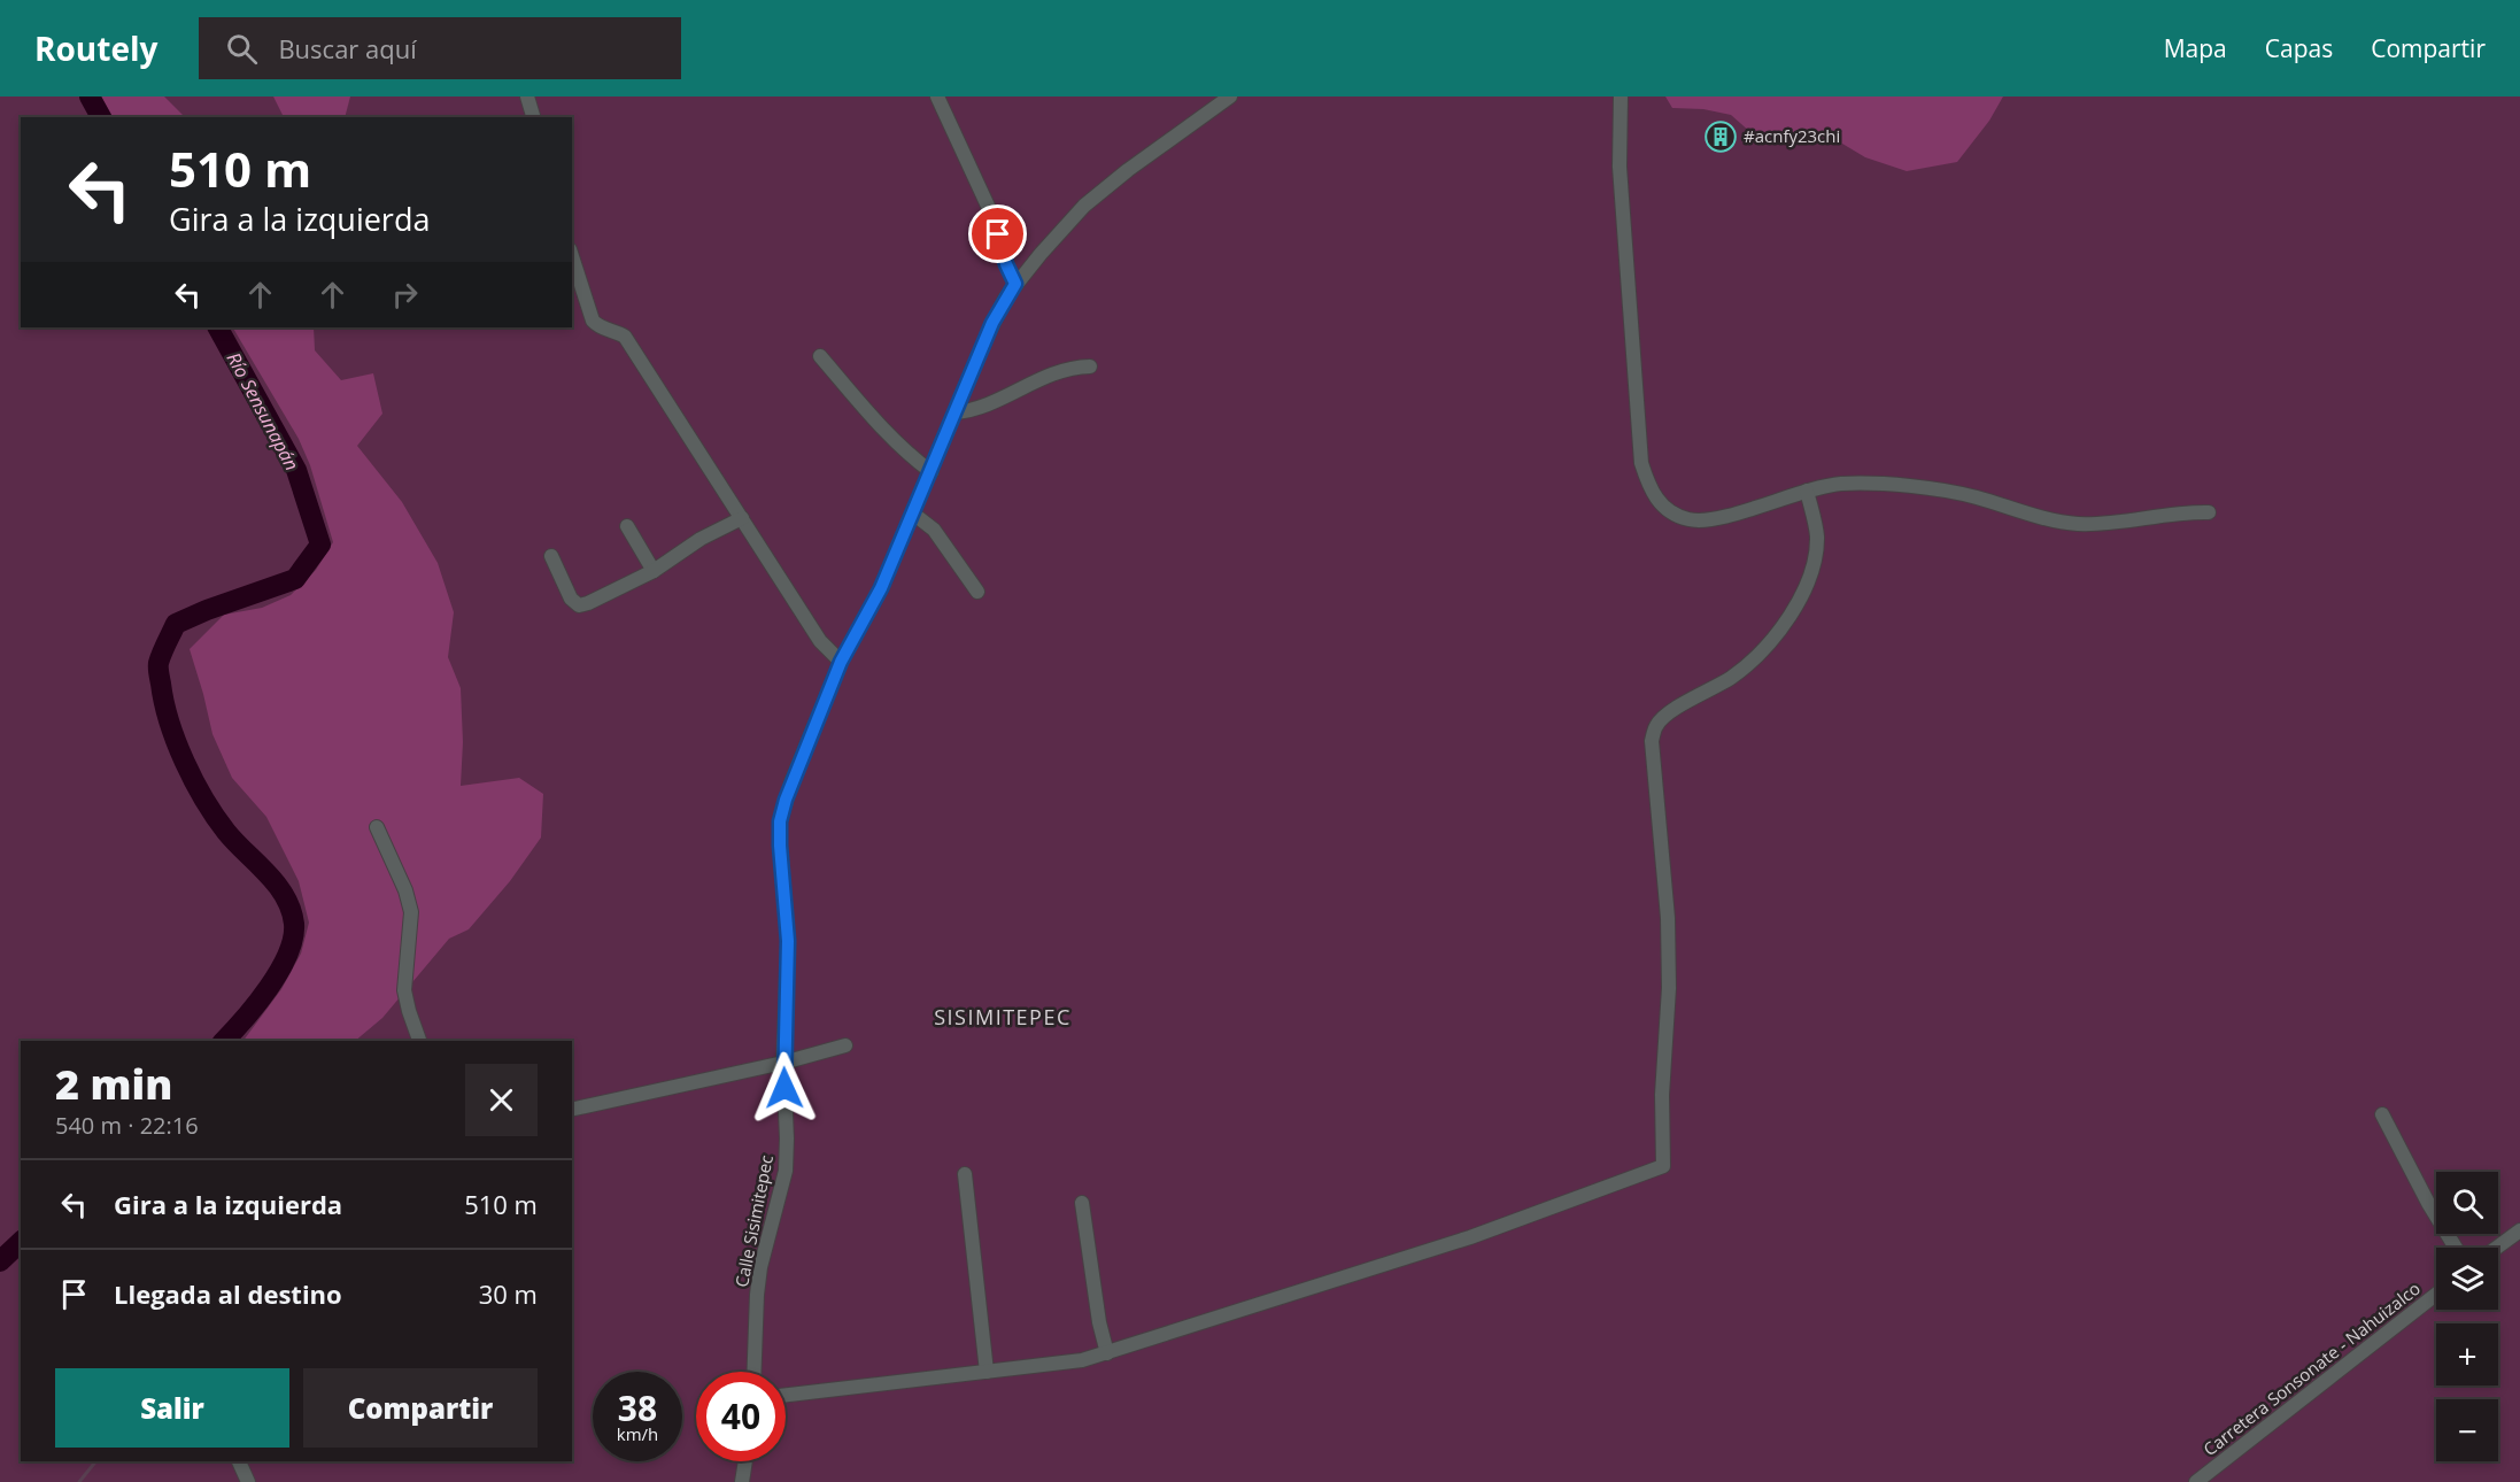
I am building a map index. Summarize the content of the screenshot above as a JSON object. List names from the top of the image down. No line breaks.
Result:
{"streets":{"street":["Calle Sisimitepec","Carretera Sonsonate - Nahuizalco"]},"districts":["SISIMITEPEC"],"water":["Río Sensunapán"],"places":{"building":["#acnfy23chi"]},"page":{"header":"Routely","search":"Buscar aquí","nav":["Mapa","Capas","Compartir"],"turn":["510 m","Gira a la izquierda"],"heading":["2 min","540 m · 22:16"],"list":[{"name":"Gira a la izquierda","value":"510 m"},{"name":"Llegada al destino","value":"30 m"}],"map_buttons":["+","−"],"buttons":["Salir","Compartir"],"speed":"38 km/h","limit":"40"}}
